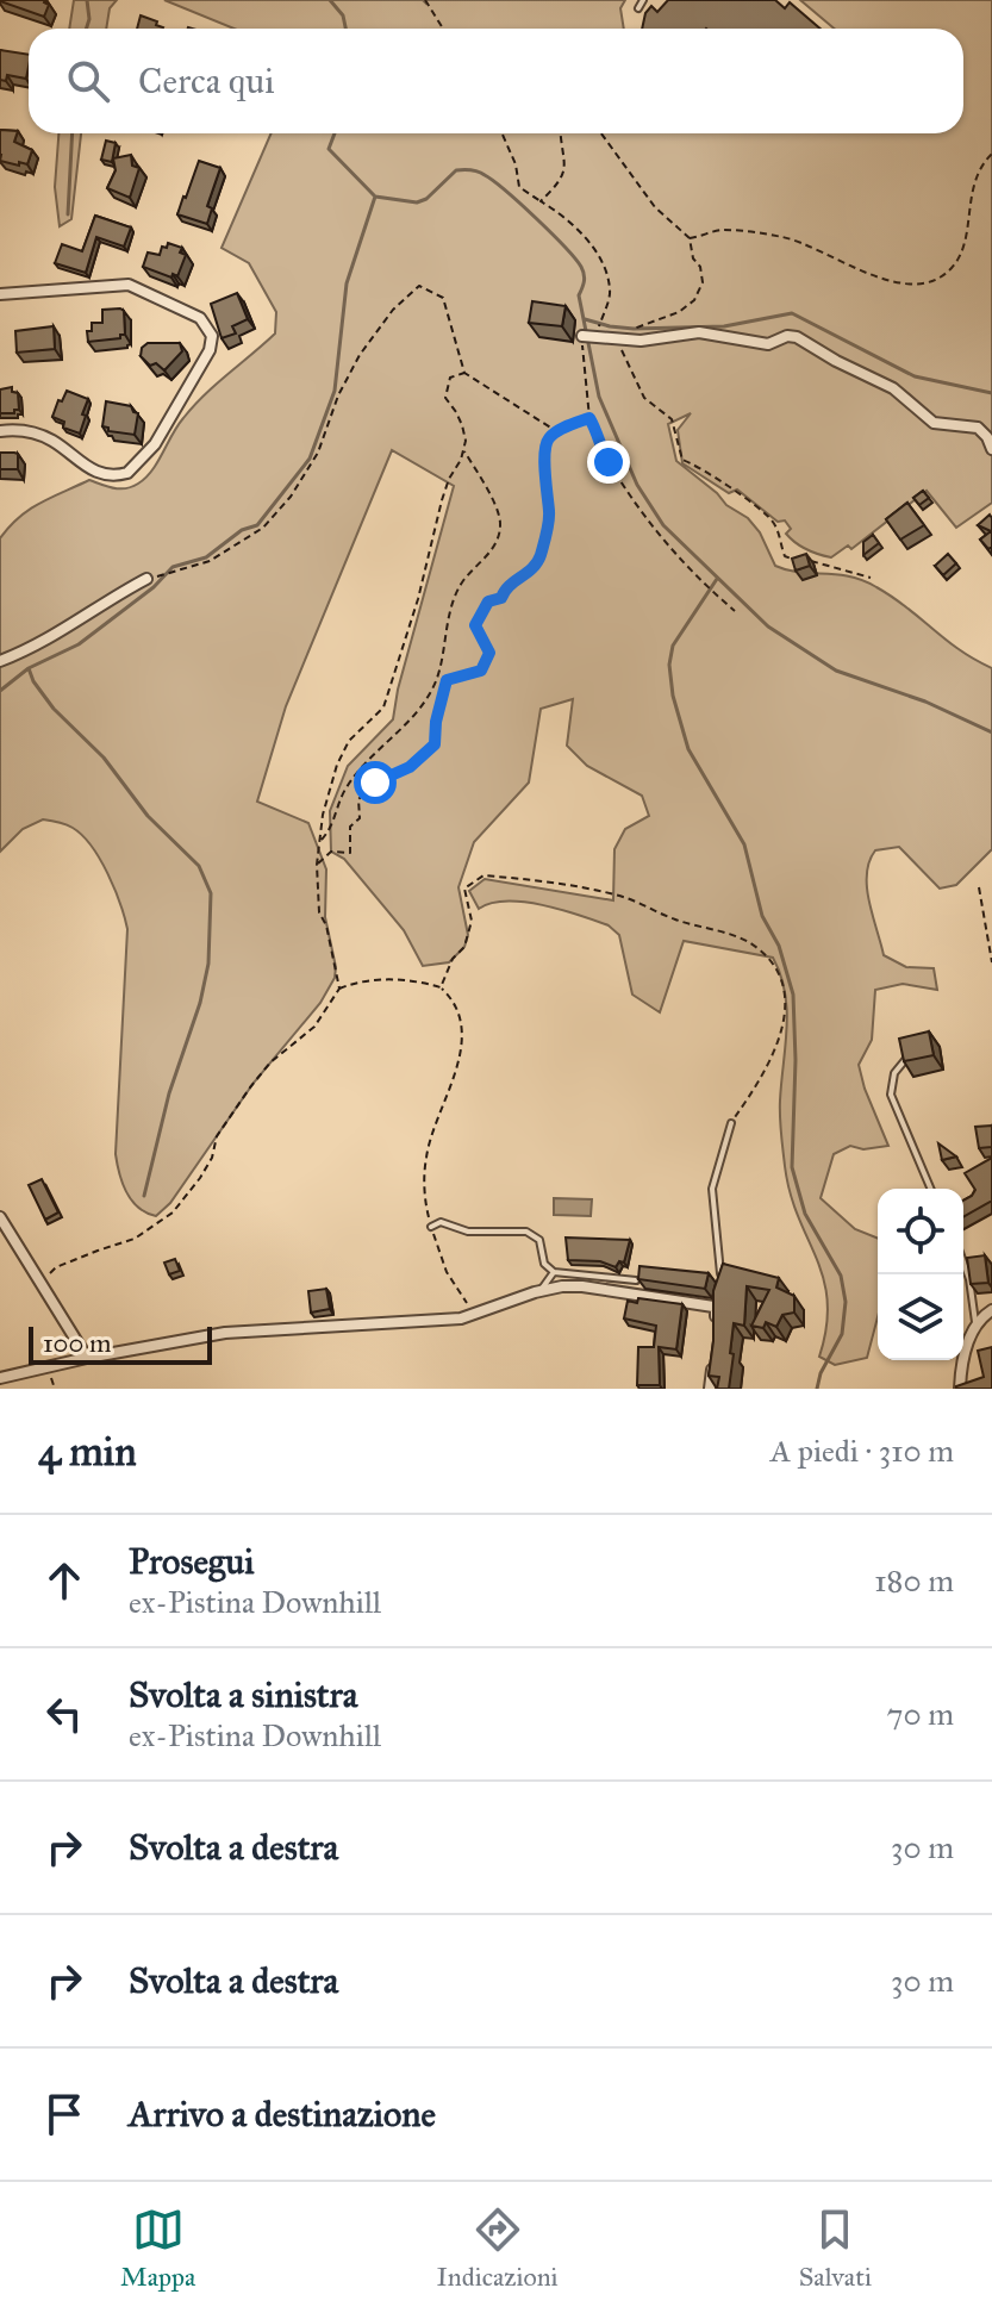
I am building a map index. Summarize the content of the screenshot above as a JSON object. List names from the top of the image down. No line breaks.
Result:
{"scale_bar":"100 m","page":{"search":"Cerca qui","scale":"100 m","heading":["4 min","A piedi · 310 m"],"list":[["Prosegui","ex-Pistina Downhill","180 m"],["Svolta a sinistra","ex-Pistina Downhill","70 m"],["Svolta a destra","30 m"],["Svolta a destra","30 m"],"Arrivo a destinazione"],"nav":["Mappa","Indicazioni","Salvati"]}}
